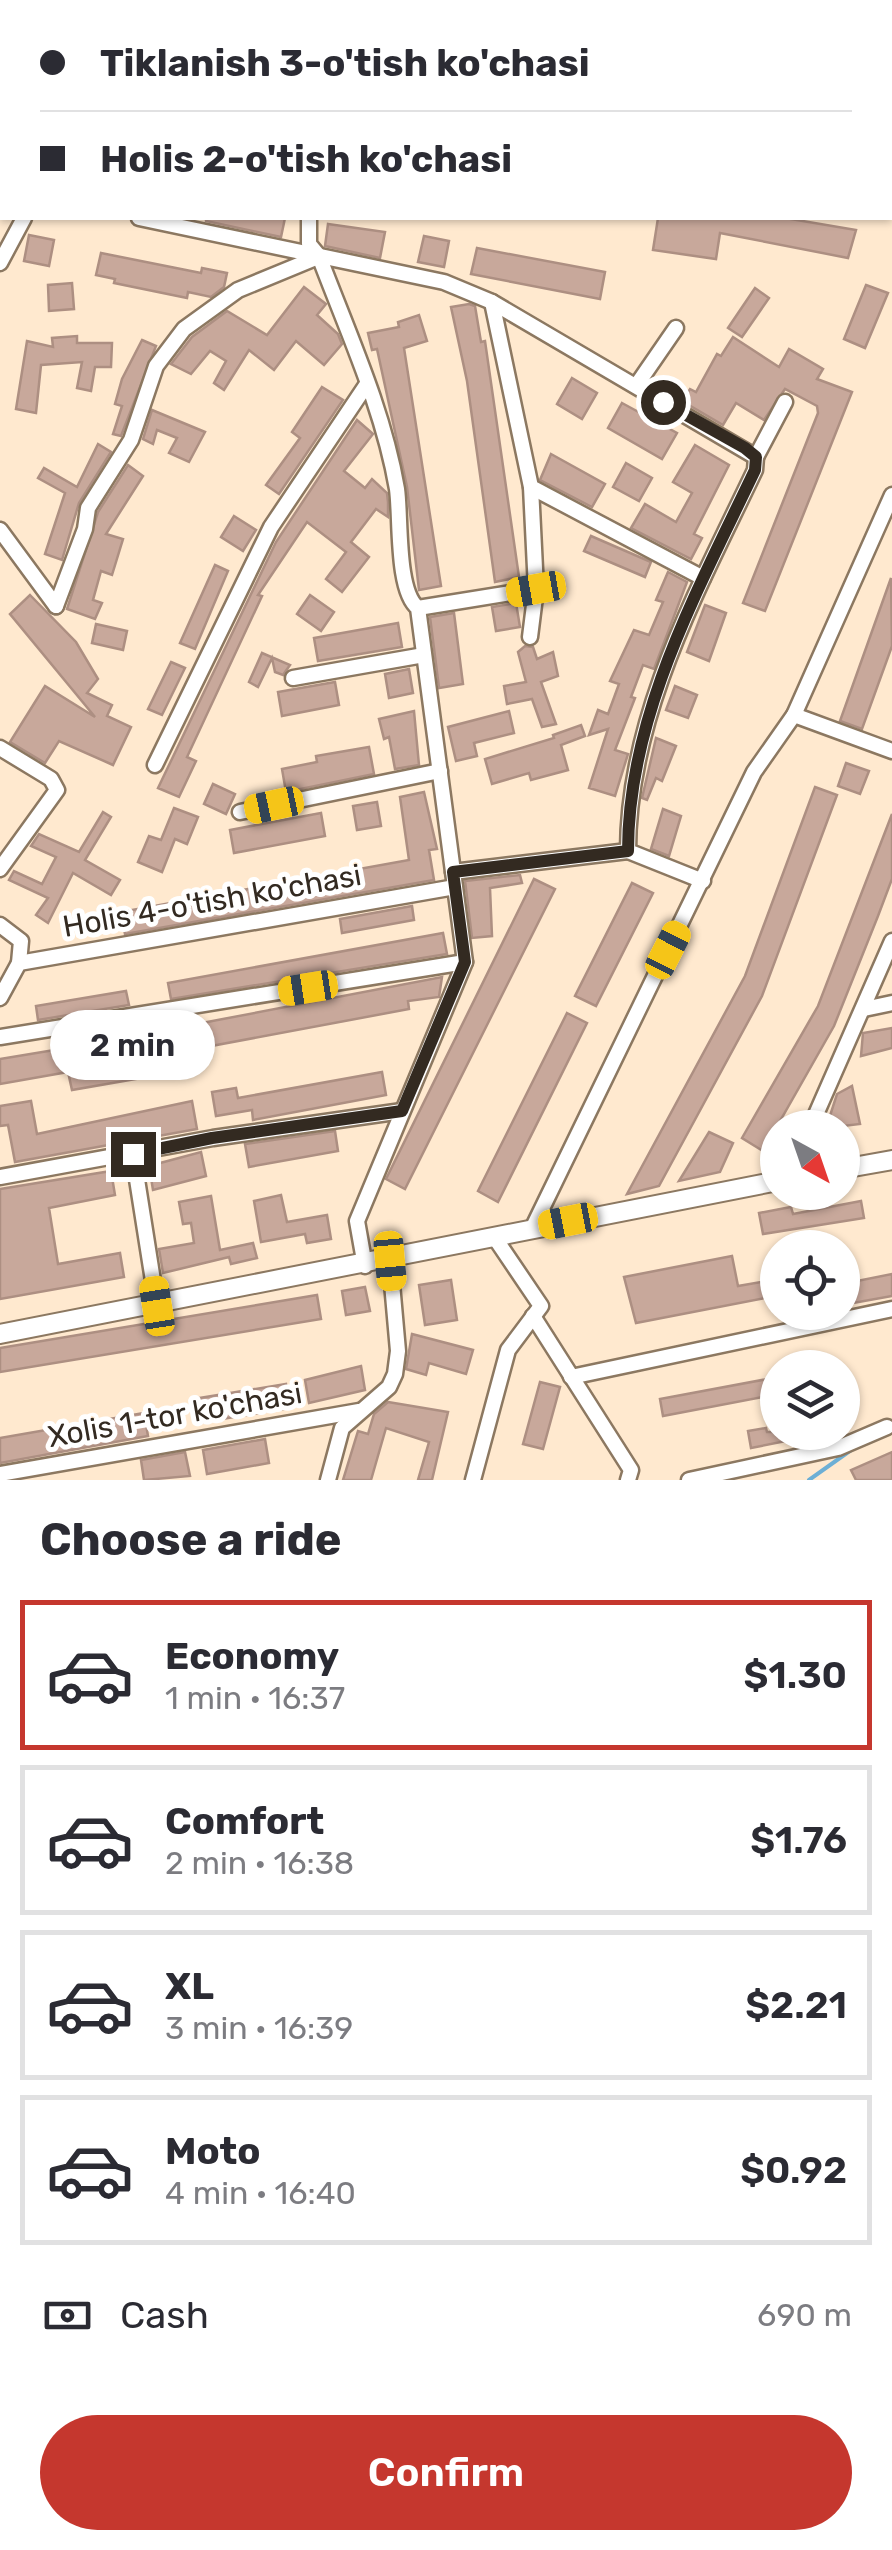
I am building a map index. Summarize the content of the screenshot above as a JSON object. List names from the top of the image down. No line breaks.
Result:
{"streets":{"street":["Holis 4-o'tish ko'chasi","Xolis 1-tor ko'chasi"]},"north":"bottom right","page":{"banner":["Tiklanish 3-o'tish ko'chasi","Holis 2-o'tish ko'chasi"],"bubble":"2 min","heading":"Choose a ride","list":[{"name":"Economy","note":"1 min · 16:37","value":"$1.30"},{"name":"Comfort","note":"2 min · 16:38","value":"$1.76"},{"name":"XL","note":"3 min · 16:39","value":"$2.21"},{"name":"Moto","note":"4 min · 16:40","value":"$0.92"}],"pay":["Cash","690 m"],"buttons":"Confirm"}}
